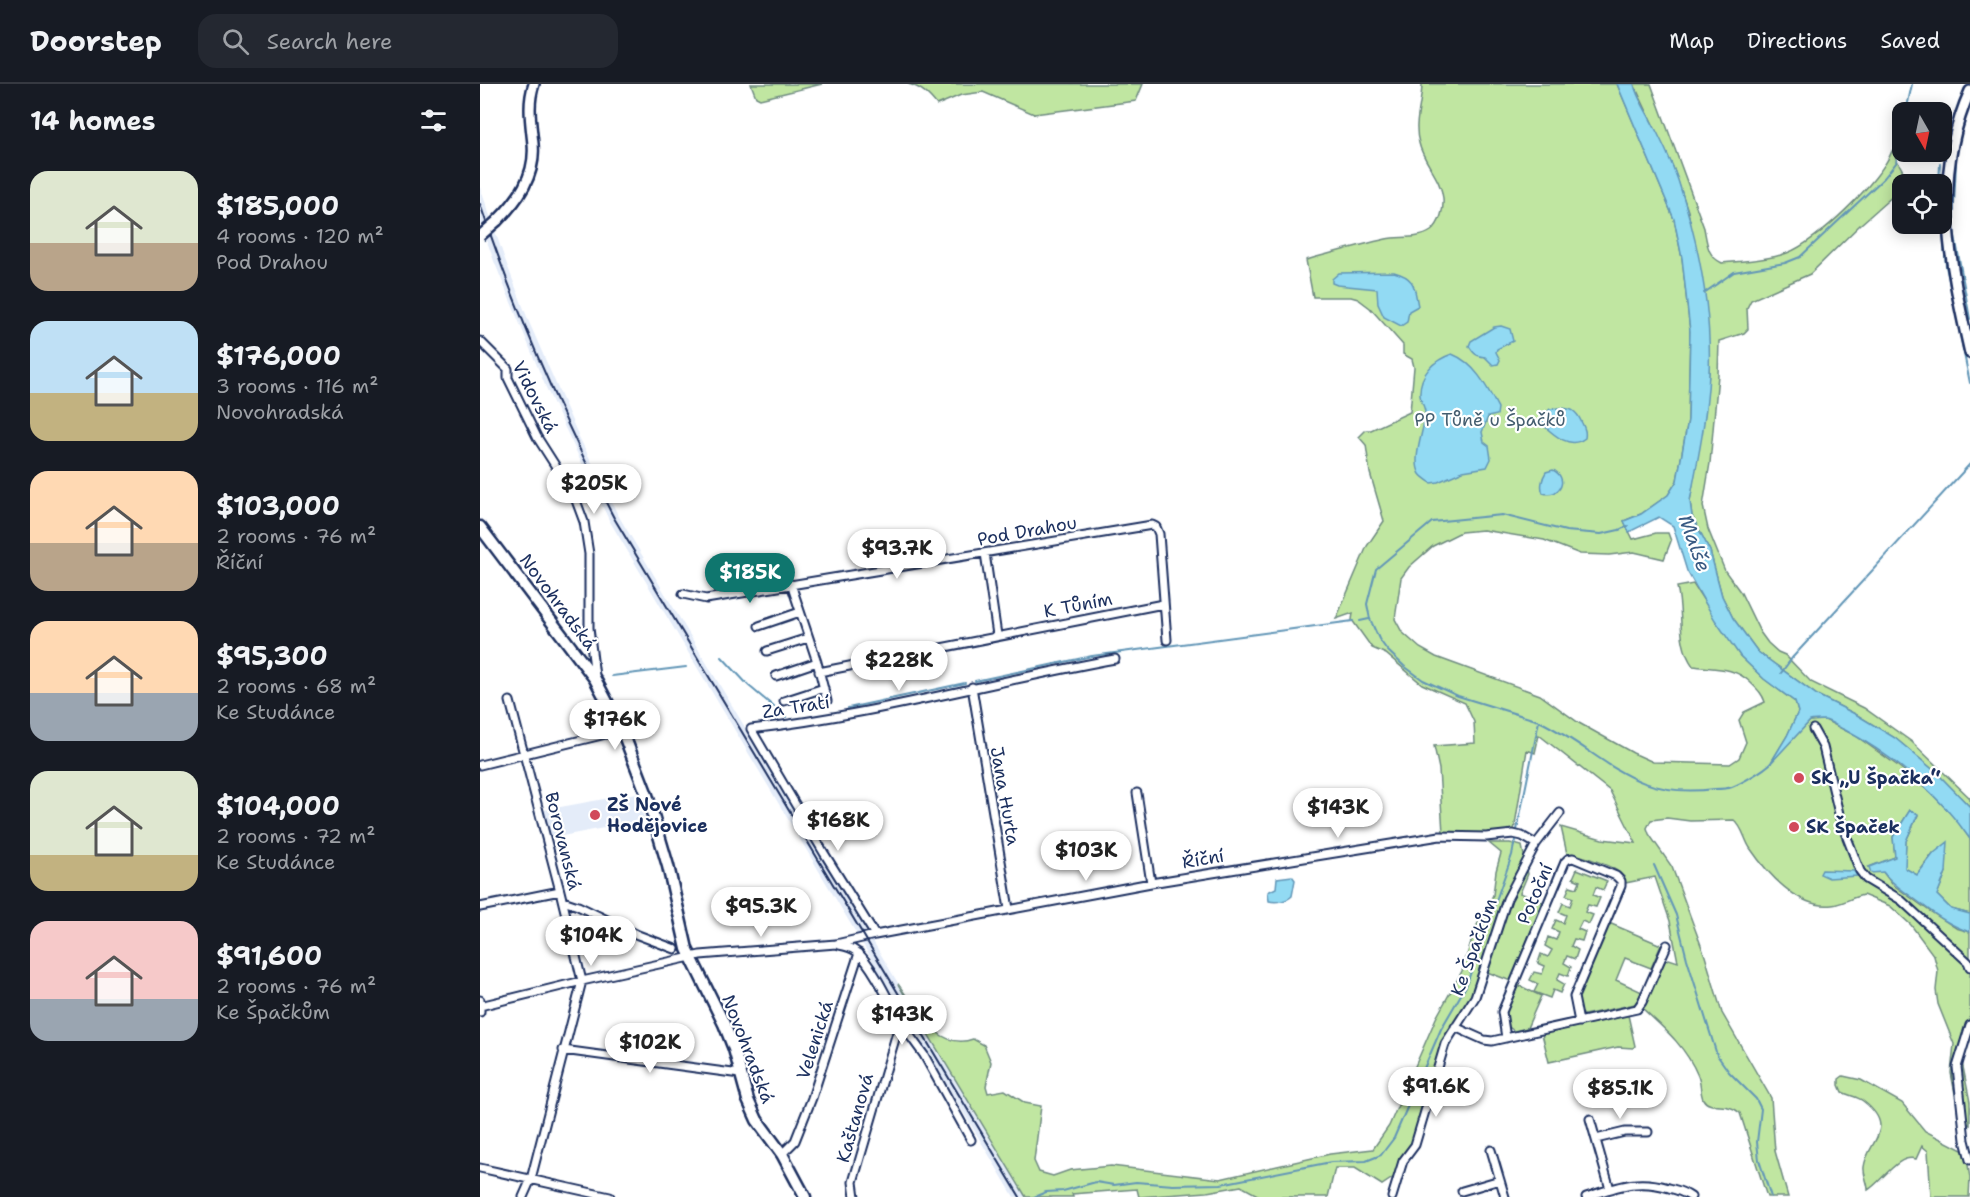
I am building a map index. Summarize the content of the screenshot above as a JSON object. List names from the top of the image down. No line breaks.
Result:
{"streets":{"main road":["Novohradská"],"street":["Vidovská","Pod Drahou","K Tůním","Za Tratí","Jana Hurta","Borovanská","Říční","Potoční","Ke Špačkům","Velenická","Kaštanová"]},"crossings":[["Vidovská","Novohradská"],["Pod Drahou","K Tůním"],["Novohradská","Říční"],["Novohradská","Velenická"],["Za Tratí","Jana Hurta"],["Za Tratí","Říční"],["Jana Hurta","Říční"],["Borovanská","Říční"],["Říční","Ke Špačkům"]],"water":["Malše"],"parks":["PP Tůně u Špačků"],"places":["SK „U Špačka“","ZŠ Nové Hodějovice","SK Špaček"],"north":"bottom","page":{"header":"Doorstep","search":"Search here","nav":["Map","Directions","Saved"],"heading":"14 homes","list":[{"name":"$185,000","note":"4 rooms · 120 m² · Pod Drahou"},{"name":"$176,000","note":"3 rooms · 116 m² · Novohradská"},{"name":"$103,000","note":"2 rooms · 76 m² · Říční"},{"name":"$95,300","note":"2 rooms · 68 m² · Ke Studánce"},{"name":"$104,000","note":"2 rooms · 72 m² · Ke Studánce"},{"name":"$91,600","note":"2 rooms · 76 m² · Ke Špačkům"}],"price":["$205K","$93.7K","$185K","$228K","$176K","$143K","$168K","$103K","$95.3K","$104K","$143K","$102K","$91.6K","$85.1K"]}}
